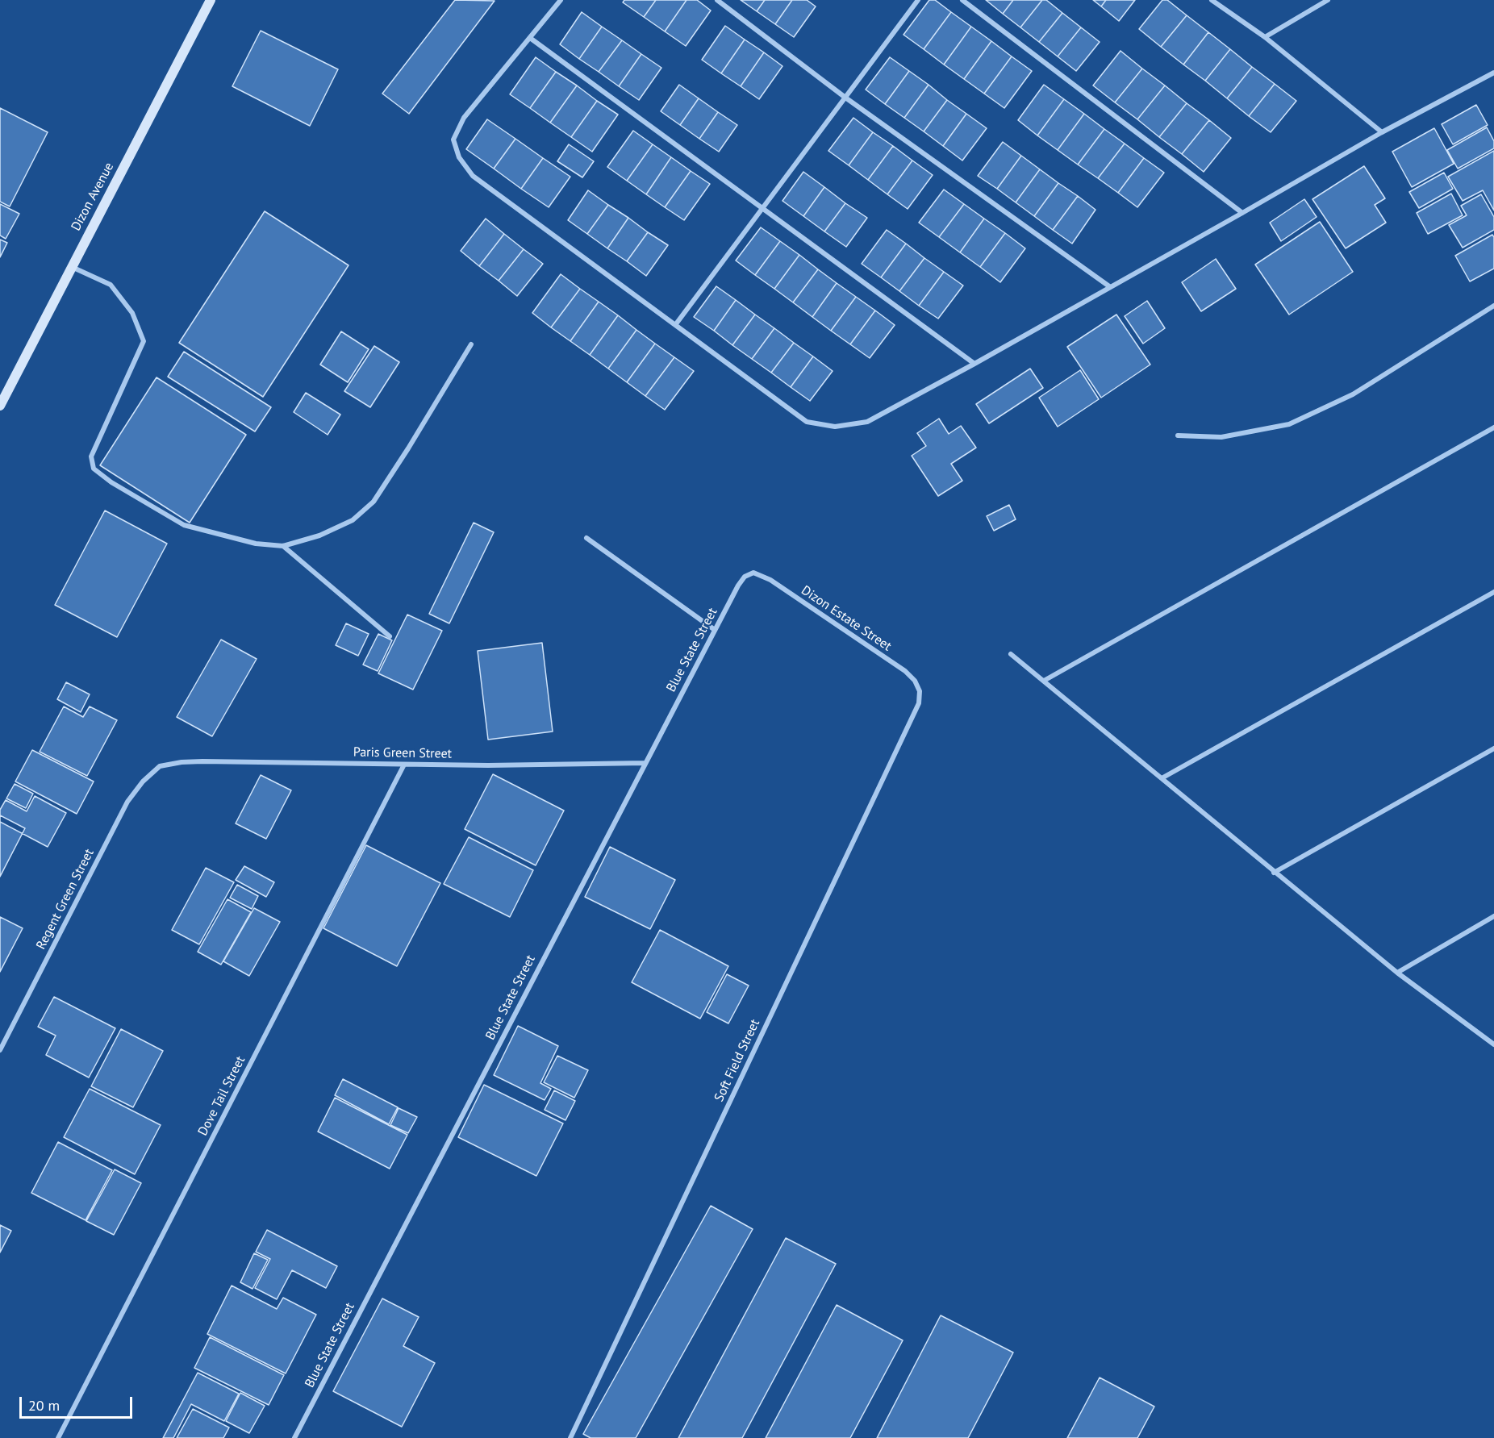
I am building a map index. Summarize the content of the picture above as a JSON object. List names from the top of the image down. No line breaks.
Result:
{"streets":{"street":["Dizon Avenue","Dizon Estate Street","Blue State Street","Paris Green Street","Regent Green Street","Soft Field Street","Dove Tail Street"]},"crossings":[["Dizon Estate Street","Blue State Street"],["Dizon Estate Street","Soft Field Street"],["Blue State Street","Paris Green Street"],["Paris Green Street","Regent Green Street"],["Paris Green Street","Dove Tail Street"]],"scale_bar":"20 m"}
